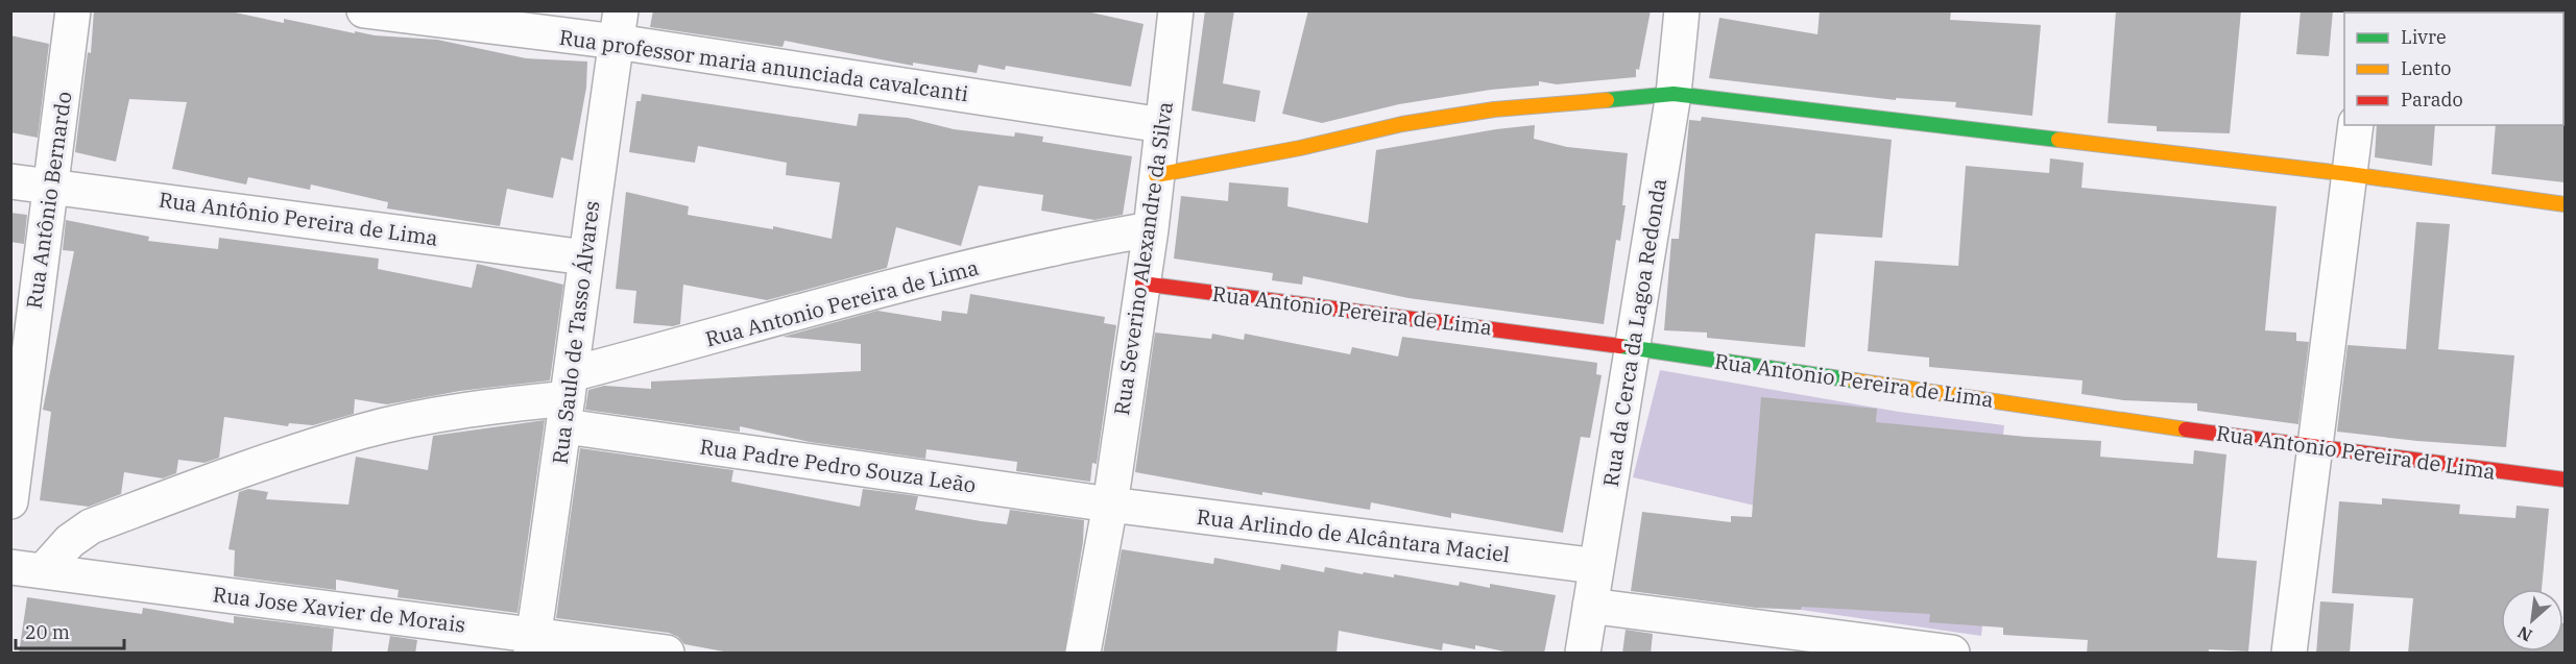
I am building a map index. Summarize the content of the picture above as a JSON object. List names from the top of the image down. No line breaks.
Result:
{"streets":{"street":["Rua professor maria anunciada cavalcanti","Rua Antônio Bernardo","Rua Antônio Pereira de Lima","Rua Severino Alexandre da Silva","Rua Antonio Pereira de Lima","Rua Saulo de Tasso Álvares","Rua da Cerca da Lagoa Redonda","Rua Padre Pedro Souza Leão","Rua Arlindo de Alcântara Maciel","Rua Jose Xavier de Morais"]},"crossings":[["Rua professor maria anunciada cavalcanti","Rua Severino Alexandre da Silva"],["Rua professor maria anunciada cavalcanti","Rua Saulo de Tasso Álvares"],["Rua Antônio Bernardo","Rua Antônio Pereira de Lima"],["Rua Antônio Pereira de Lima","Rua Saulo de Tasso Álvares"],["Rua Severino Alexandre da Silva","Rua Antonio Pereira de Lima"],["Rua Severino Alexandre da Silva","Rua Padre Pedro Souza Leão"],["Rua Severino Alexandre da Silva","Rua Arlindo de Alcântara Maciel"],["Rua Antonio Pereira de Lima","Rua Saulo de Tasso Álvares"],["Rua Antonio Pereira de Lima","Rua da Cerca da Lagoa Redonda"],["Rua Antonio Pereira de Lima","Rua Padre Pedro Souza Leão"],["Rua Saulo de Tasso Álvares","Rua Padre Pedro Souza Leão"],["Rua Saulo de Tasso Álvares","Rua Jose Xavier de Morais"],["Rua da Cerca da Lagoa Redonda","Rua Arlindo de Alcântara Maciel"],["Rua Padre Pedro Souza Leão","Rua Arlindo de Alcântara Maciel"]],"legend":["Livre","Lento","Parado"],"scale_bar":"20 m","north":"bottom left"}
